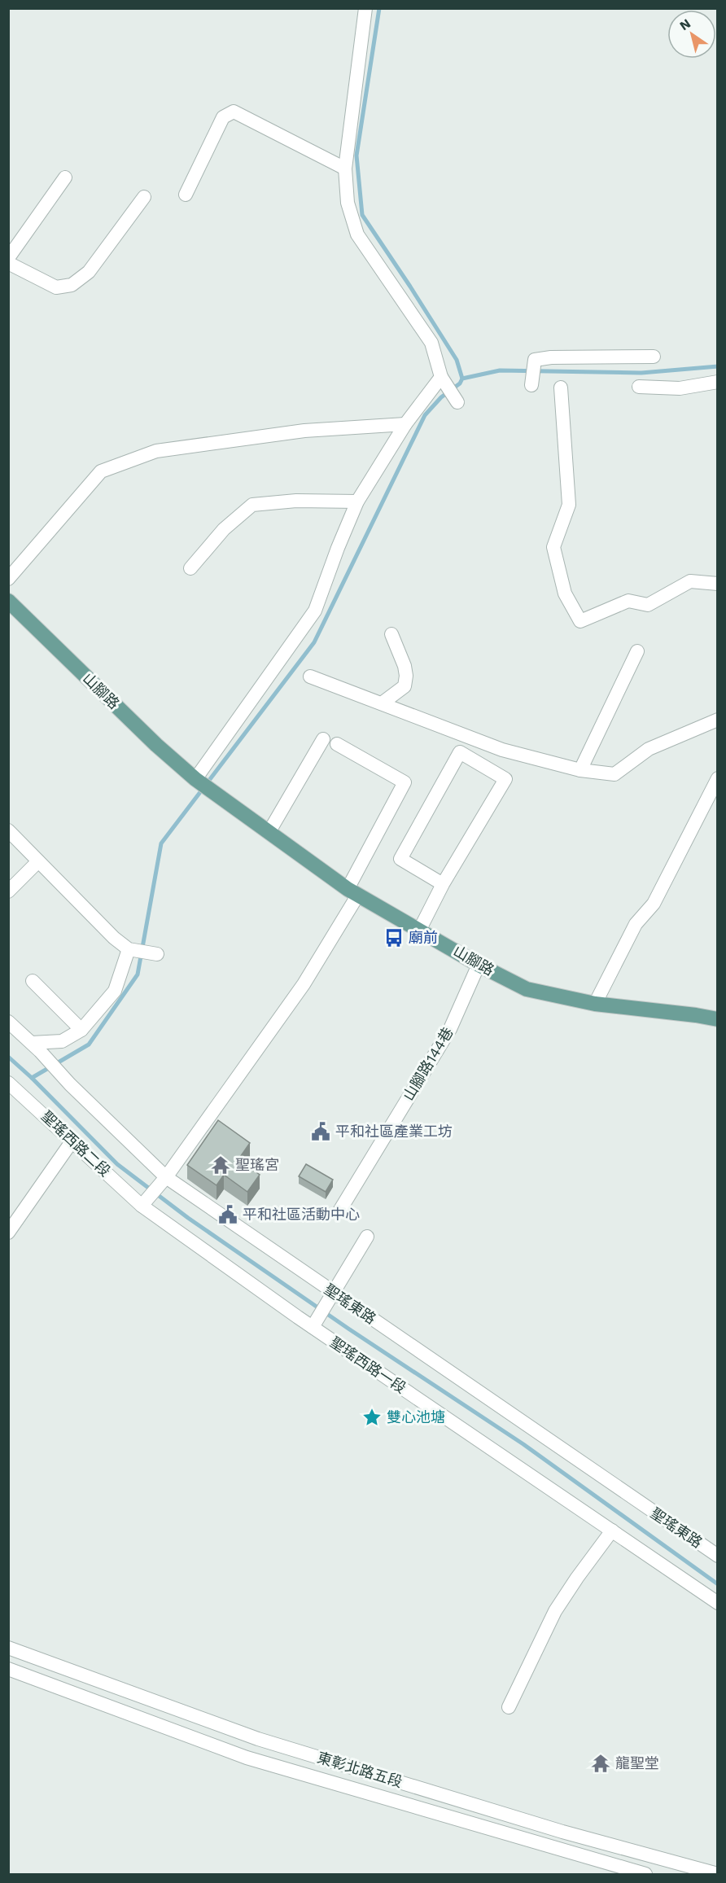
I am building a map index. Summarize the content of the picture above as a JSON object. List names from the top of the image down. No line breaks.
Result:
{"streets":{"main road":["山腳路"],"street":["山腳路144巷","聖瑤西路二段","聖瑤東路","聖瑤西路一段","東彰北路五段"]},"crossings":[["山腳路","山腳路144巷"],["聖瑤西路二段","聖瑤西路一段"]],"places":{"bus stop":["廟前"],"public building":["平和社區產業工坊","平和社區活動中心"],"temple":["聖瑤宮","龍聖堂"],"place":["雙心池塘"]},"north":"top left"}
